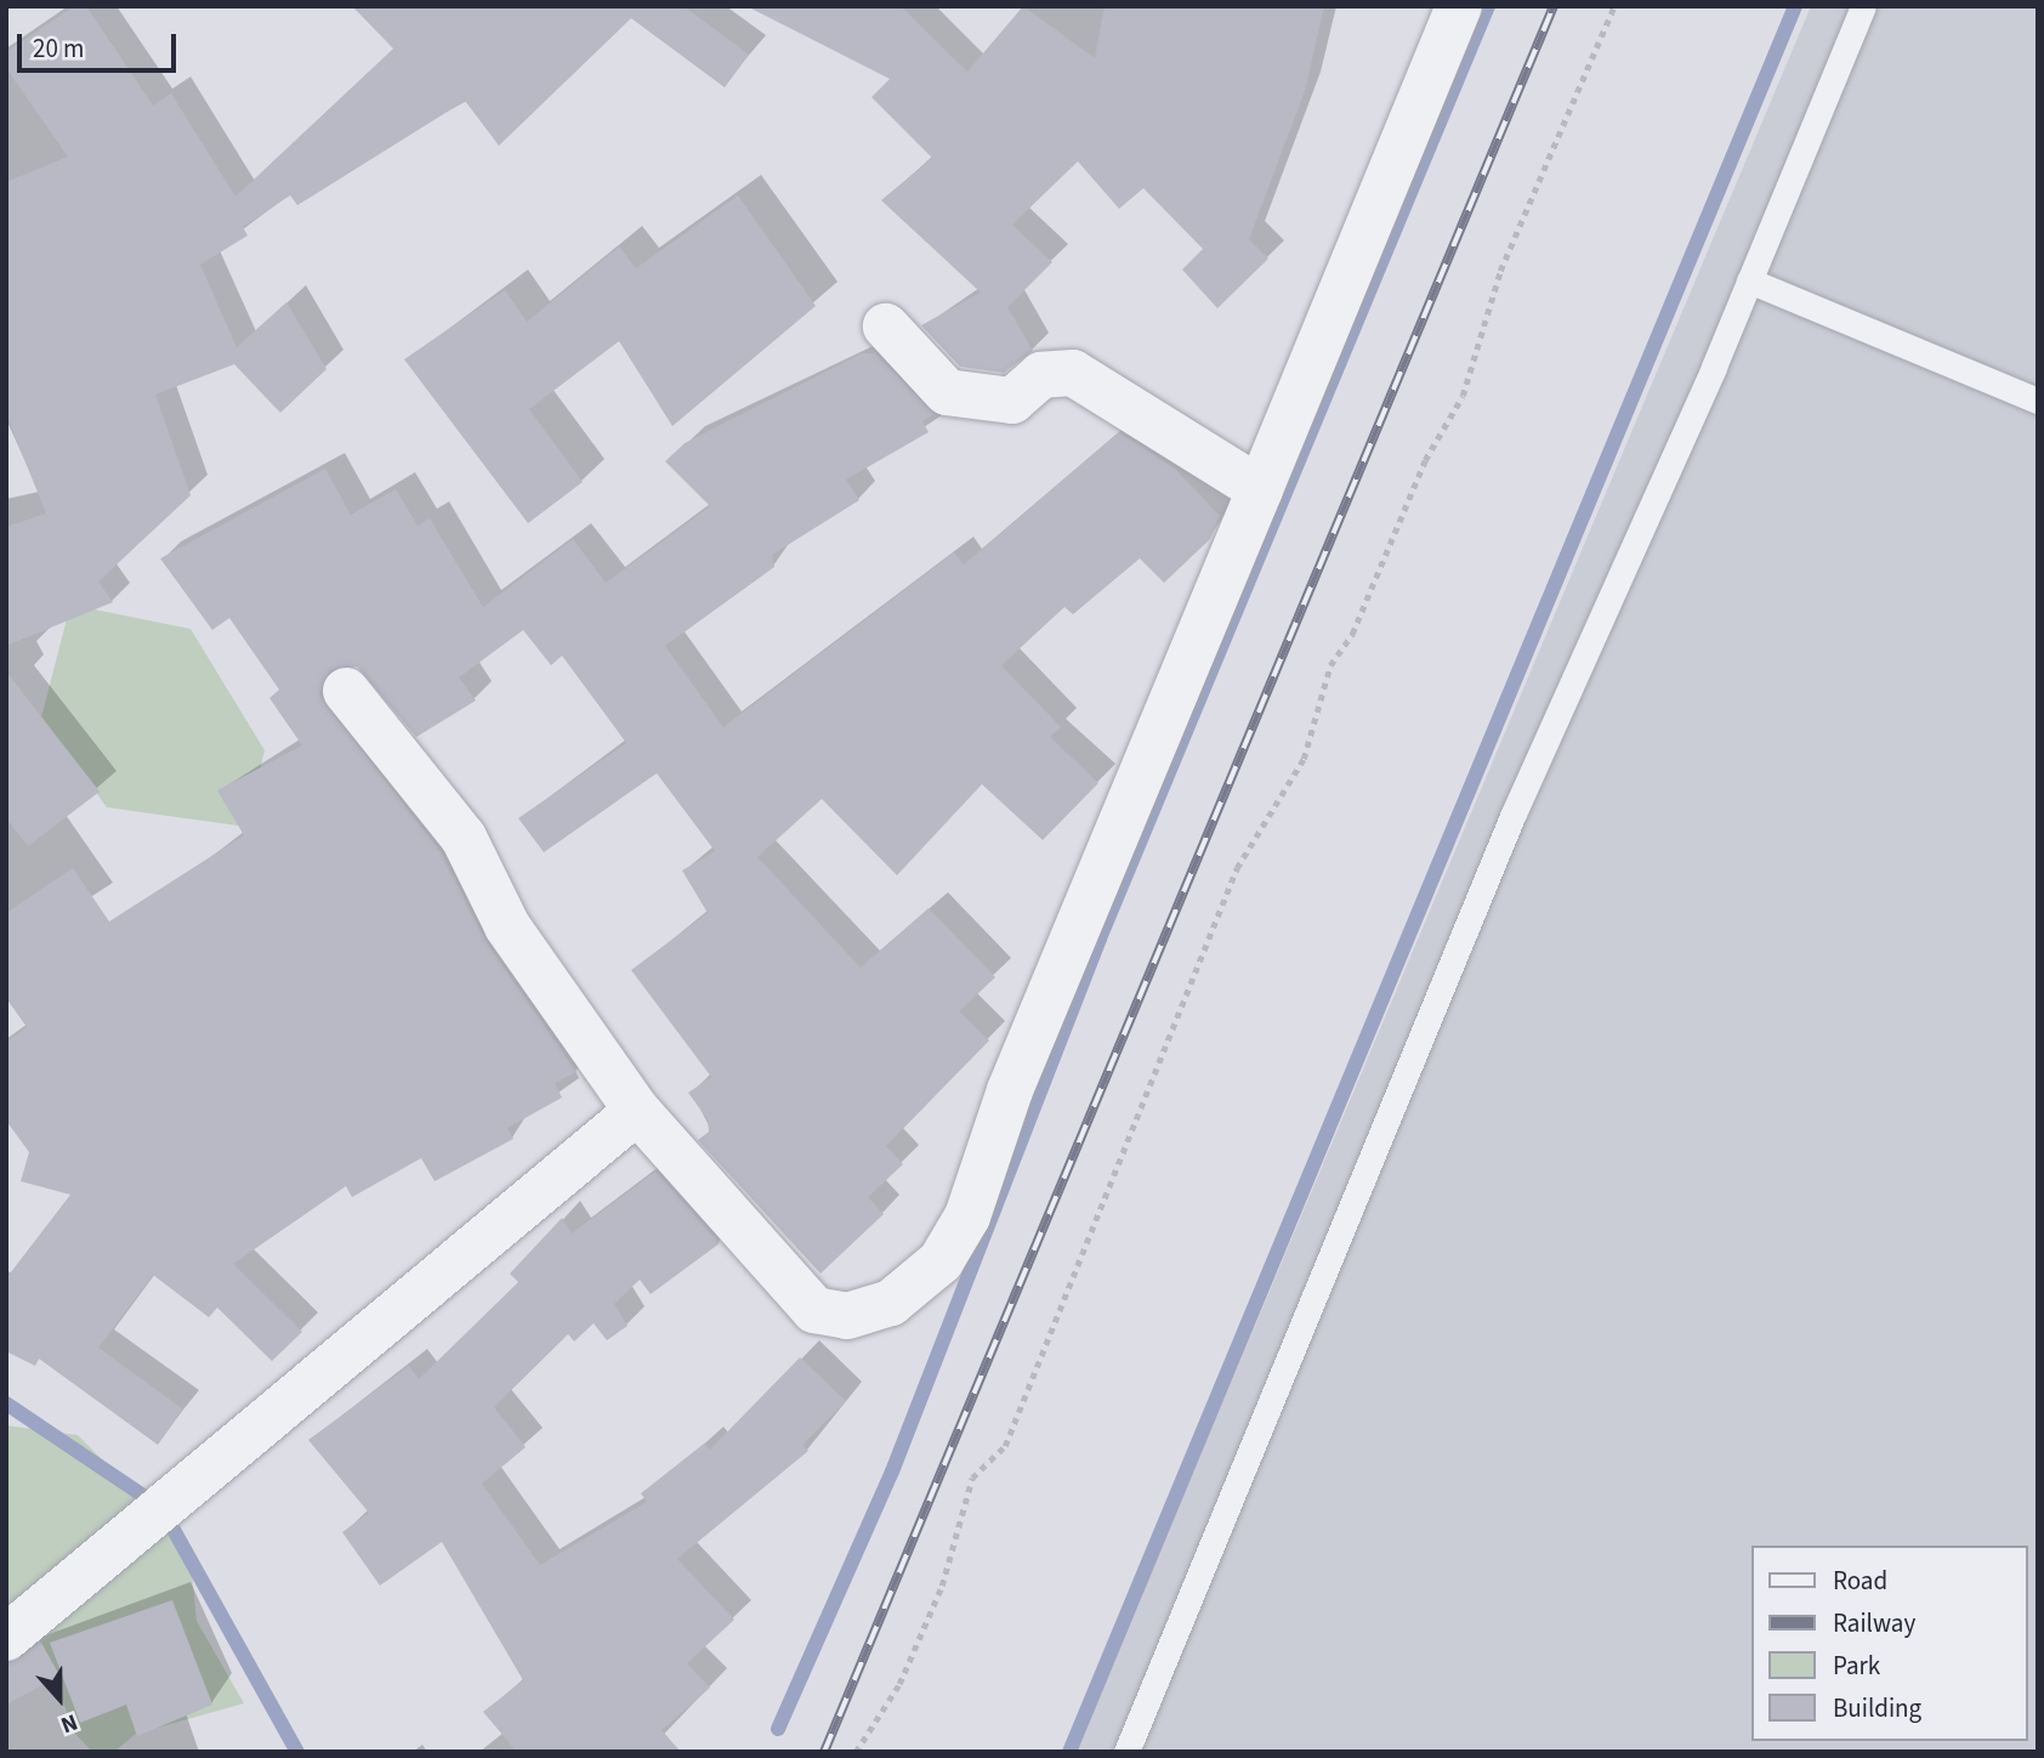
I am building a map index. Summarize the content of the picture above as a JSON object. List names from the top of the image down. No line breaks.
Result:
{"legend":["Road","Railway","Park","Building"],"scale_bar":"20 m","north":"bottom"}
